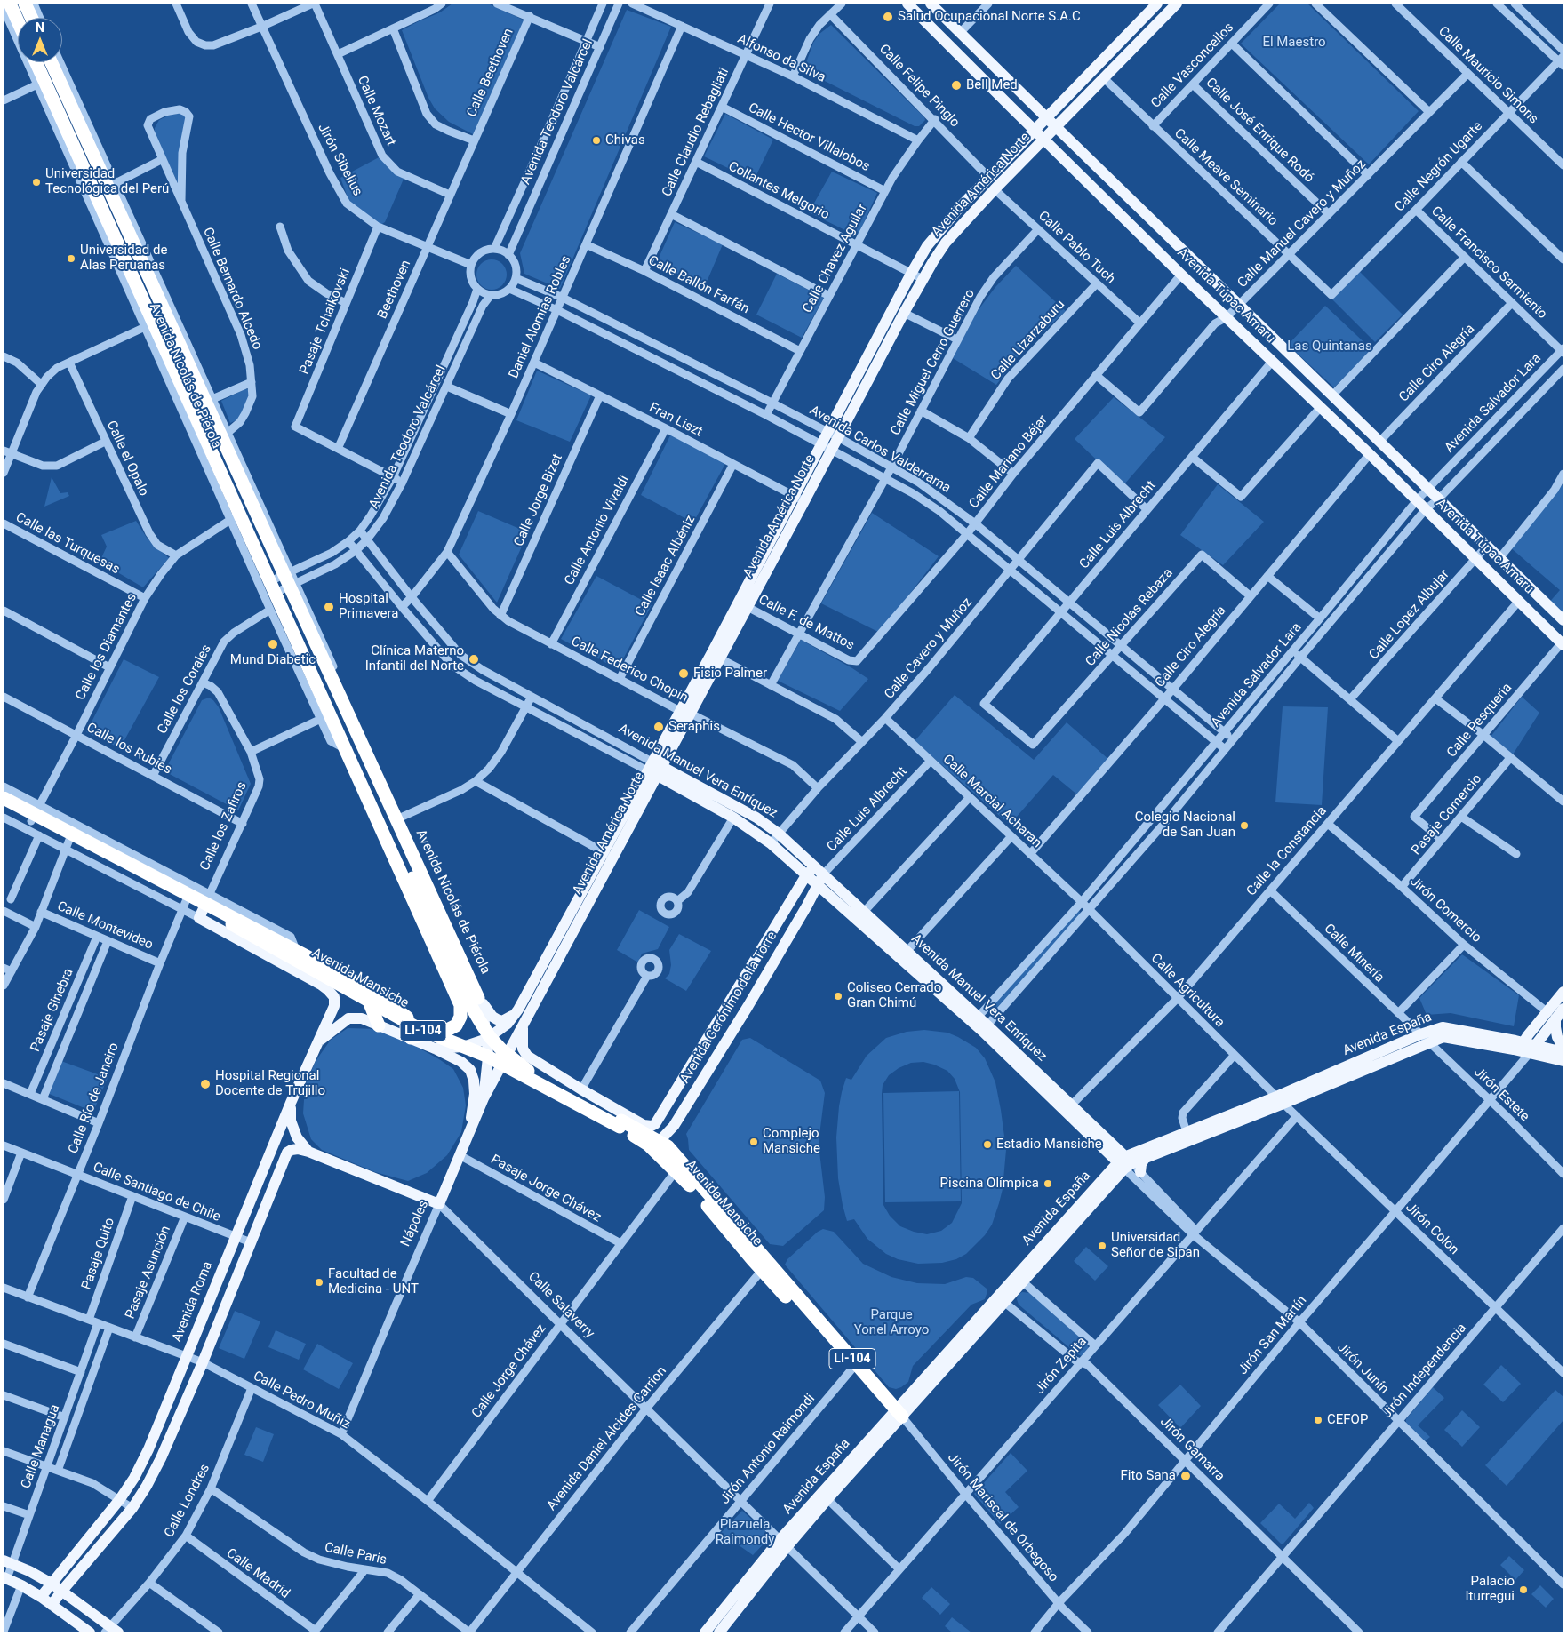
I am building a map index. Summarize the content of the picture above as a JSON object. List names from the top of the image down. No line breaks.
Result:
{"streets":{"highway":["Avenida Nicolás de Piérola","Avenida Mansiche","LI-104"],"main road":["Avenida América Norte","Avenida Túpac Amaru","Avenida Manuel Vera Enríquez","Avenida Gerónimo de la Torre","Avenida España","Nápoles","Avenida Roma","Calle Salaverry"],"street":["Alfonso da Silva","Calle Vasconcellos","Calle Beethoven","Calle Mauricio Simons","Calle Felipe Pinglo","Calle Mozart","Avenida Teodoro Valcárcel","Calle José Enrique Rodó","Calle Claudio Rebagliati","Calle Hector Villalobos","Jirón Sibelius","Calle Negrón Ugarte","Calle Meave Seminario","Collantes Melgorio","Calle Manuel Cavero y Muñoz","Calle Pablo Tuch","Calle Chavez Aguilar","Calle Francisco Sarmiento","Calle Ballón Farfán","Calle Bernardo Alcedo","Beethoven","Daniel Alomias Robles","Pasaje Tchaikovski","Calle Lizarzaburu","Calle Miguel Cerro Guerrero","Calle Ciro Alegría","Avenida Salvador Lara","Fran Liszt","Avenida Carlos Valderrama","Calle el Opalo","Calle Mariano Béjar","Calle Jorge Bizet","Calle Luis Albrecht","Calle Antonio Vivaldi","Calle las Turquesas","Calle Isaac Albéniz","Calle Lopez Albujar","Calle Nicolas Rebaza","Calle F. de Mattos","Calle los Diamantes","Calle Cavero y Muñoz","Calle Federico Chopin","Calle los Corales","Calle Pesqueria","Calle los Rubies","Calle Marcial Acharan","Pasaje Comercio","Calle los Zafiros","Calle la Constancia","Jirón Comercio","Calle Montevideo","Calle Minería","Calle Agricultura","Pasaje Ginebra","Jirón Estete","Calle Río de Janeiro","Pasaje Jorge Chávez","Calle Santiago de Chile","Jirón Colón","Pasaje Quito","Pasaje Asunción","Jirón San Martín","Jirón Zepita","Jirón Junín","Calle Jorge Chávez","Jirón Independencia","Calle Pedro Muñiz","Avenida Daniel Alcides Carrion","Calle Managua","Jirón Antonio Raimondi","Jirón Gamarra","Calle Londres","Jirón Mariscal de Orbegoso","Calle Paris","Calle Madrid"]},"crossings":[["Alfonso da Silva","Calle Claudio Rebagliati"],["Alfonso da Silva","Calle Chavez Aguilar"],["Alfonso da Silva","Daniel Alomias Robles"],["Calle Vasconcellos","Calle José Enrique Rodó"],["Calle Vasconcellos","Calle Meave Seminario"],["Calle Beethoven","Beethoven"],["Calle Mauricio Simons","Calle Negrón Ugarte"],["Calle Mauricio Simons","Calle Manuel Cavero y Muñoz"],["Calle Felipe Pinglo","Avenida América Norte"],["Calle Felipe Pinglo","Calle Chavez Aguilar"],["Calle Mozart","Beethoven"],["Avenida Teodoro Valcárcel","Jirón Sibelius"],["Avenida Teodoro Valcárcel","Avenida Nicolás de Piérola"],["Avenida Teodoro Valcárcel","Avenida Carlos Valderrama"],["Avenida Teodoro Valcárcel","Avenida Manuel Vera Enríquez"],["Calle José Enrique Rodó","Calle Manuel Cavero y Muñoz"],["Calle Claudio Rebagliati","Calle Hector Villalobos"],["Calle Claudio Rebagliati","Collantes Melgorio"],["Calle Claudio Rebagliati","Calle Ballón Farfán"],["Calle Hector Villalobos","Calle Chavez Aguilar"],["Jirón Sibelius","Beethoven"],["Jirón Sibelius","Pasaje Tchaikovski"],["Jirón Sibelius","Avenida Carlos Valderrama"],["Calle Negrón Ugarte","Calle Meave Seminario"],["Calle Negrón Ugarte","Calle Francisco Sarmiento"],["Calle Meave Seminario","Avenida América Norte"],["Calle Meave Seminario","Calle Manuel Cavero y Muñoz"],["Avenida América Norte","Collantes Melgorio"],["Avenida América Norte","Calle Pablo Tuch"],["Avenida América Norte","Avenida Túpac Amaru"],["Avenida América Norte","Avenida Nicolás de Piérola"],["Avenida América Norte","Fran Liszt"],["Avenida América Norte","Avenida Carlos Valderrama"],["Avenida América Norte","Calle F. de Mattos"],["Avenida América Norte","Calle Federico Chopin"],["Avenida América Norte","Avenida Manuel Vera Enríquez"],["Avenida América Norte","Nápoles"],["Collantes Melgorio","Calle Chavez Aguilar"],["Calle Manuel Cavero y Muñoz","Avenida Túpac Amaru"],["Calle Manuel Cavero y Muñoz","Calle Mariano Béjar"],["Calle Pablo Tuch","Calle Lizarzaburu"],["Calle Pablo Tuch","Calle Miguel Cerro Guerrero"],["Calle Pablo Tuch","Calle Mariano Béjar"],["Calle Chavez Aguilar","Calle Ballón Farfán"],["Calle Chavez Aguilar","Avenida Carlos Valderrama"],["Calle Francisco Sarmiento","Calle Ciro Alegría"],["Calle Francisco Sarmiento","Avenida Salvador Lara"],["Calle Ballón Farfán","Daniel Alomias Robles"],["Calle Bernardo Alcedo","Avenida Nicolás de Piérola"],["Beethoven","Pasaje Tchaikovski"],["Avenida Túpac Amaru","Calle Ciro Alegría"],["Avenida Túpac Amaru","Avenida Salvador Lara"],["Avenida Túpac Amaru","Calle Mariano Béjar"],["Avenida Túpac Amaru","Calle Luis Albrecht"],["Avenida Túpac Amaru","Calle Lopez Albujar"],["Avenida Túpac Amaru","Calle Pesqueria"],["Avenida Túpac Amaru","Calle la Constancia"],["Daniel Alomias Robles","Fran Liszt"],["Daniel Alomias Robles","Avenida Carlos Valderrama"],["Daniel Alomias Robles","Calle Federico Chopin"],["Daniel Alomias Robles","Avenida Manuel Vera Enríquez"],["Calle Miguel Cerro Guerrero","Avenida Carlos Valderrama"],["Calle Miguel Cerro Guerrero","Calle F. de Mattos"],["Calle Ciro Alegría","Avenida Carlos Valderrama"],["Calle Ciro Alegría","Calle Nicolas Rebaza"],["Calle Ciro Alegría","Calle Marcial Acharan"],["Avenida Nicolás de Piérola","Calle los Diamantes"],["Avenida Nicolás de Piérola","Calle los Corales"],["Avenida Nicolás de Piérola","Avenida Mansiche"],["Avenida Nicolás de Piérola","Nápoles"],["Avenida Salvador Lara","Avenida Carlos Valderrama"],["Avenida Salvador Lara","Avenida Manuel Vera Enríquez"],["Avenida Salvador Lara","Calle Marcial Acharan"],["Avenida Salvador Lara","Calle Agricultura"],["Fran Liszt","Calle Jorge Bizet"],["Fran Liszt","Calle Antonio Vivaldi"],["Fran Liszt","Calle Isaac Albéniz"],["Avenida Carlos Valderrama","Calle Mariano Béjar"],["Avenida Carlos Valderrama","Calle Luis Albrecht"],["Avenida Carlos Valderrama","Calle Nicolas Rebaza"],["Avenida Carlos Valderrama","Calle Cavero y Muñoz"],["Calle el Opalo","Calle los Diamantes"],["Calle Mariano Béjar","Calle F. de Mattos"],["Calle Jorge Bizet","Calle Federico Chopin"],["Calle Luis Albrecht","Calle Nicolas Rebaza"],["Calle Luis Albrecht","Calle Cavero y Muñoz"],["Calle Luis Albrecht","Avenida Manuel Vera Enríquez"],["Calle Luis Albrecht","Calle Marcial Acharan"],["Calle Luis Albrecht","Avenida Gerónimo de la Torre"],["Calle Antonio Vivaldi","Calle Federico Chopin"],["Calle las Turquesas","Calle los Diamantes"],["Calle Isaac Albéniz","Calle Federico Chopin"],["Calle los Diamantes","Calle los Rubies"],["Calle los Diamantes","Avenida Mansiche"],["Calle Cavero y Muñoz","Calle Federico Chopin"],["Calle Cavero y Muñoz","Avenida Manuel Vera Enríquez"],["Calle Cavero y Muñoz","Calle Marcial Acharan"],["Calle los Corales","Calle los Rubies"],["Calle los Corales","Calle los Zafiros"],["Calle Pesqueria","Pasaje Comercio"],["Calle los Rubies","Calle los Zafiros"],["Avenida Manuel Vera Enríquez","Calle la Constancia"],["Avenida Manuel Vera Enríquez","Avenida Gerónimo de la Torre"],["Avenida Manuel Vera Enríquez","Avenida España"],["Avenida Manuel Vera Enríquez","Jirón Junín"],["Calle Marcial Acharan","Calle Agricultura"],["Pasaje Comercio","Jirón Comercio"],["Calle los Zafiros","Avenida Mansiche"],["Calle la Constancia","Jirón Comercio"],["Calle la Constancia","Calle Minería"],["Calle la Constancia","Calle Agricultura"],["Calle Montevideo","Pasaje Ginebra"],["Calle Montevideo","Calle Río de Janeiro"],["Calle Minería","Avenida España"],["Calle Minería","Jirón Estete"],["Avenida Mansiche","Avenida Gerónimo de la Torre"],["Avenida Mansiche","Avenida España"],["Avenida Mansiche","Calle Río de Janeiro"],["Avenida Mansiche","Avenida Roma"],["Avenida Mansiche","Calle Jorge Chávez"],["Avenida Mansiche","Avenida Daniel Alcides Carrion"],["Avenida Mansiche","Jirón Antonio Raimondi"],["Avenida Mansiche","Jirón Mariscal de Orbegoso"],["Calle Agricultura","Avenida España"],["Calle Agricultura","Jirón Colón"],["Avenida España","Jirón Estete"],["Avenida España","Jirón Colón"],["Avenida España","Calle Salaverry"],["Avenida España","Jirón San Martín"],["Avenida España","Jirón Junín"],["Avenida España","Jirón Gamarra"],["Avenida España","Jirón Mariscal de Orbegoso"],["Jirón Estete","Jirón San Martín"],["Calle Río de Janeiro","Calle Santiago de Chile"],["Calle Río de Janeiro","Calle Pedro Muñiz"],["Pasaje Jorge Chávez","Nápoles"],["Pasaje Jorge Chávez","Calle Jorge Chávez"],["Calle Santiago de Chile","Pasaje Quito"],["Calle Santiago de Chile","Pasaje Asunción"],["Calle Santiago de Chile","Avenida Roma"],["Calle Santiago de Chile","Calle Salaverry"],["Nápoles","Calle Salaverry"],["Nápoles","Calle Pedro Muñiz"],["Jirón Colón","Jirón San Martín"],["Jirón Colón","Jirón Zepita"],["Jirón Colón","Jirón Independencia"],["Pasaje Quito","Calle Pedro Muñiz"],["Pasaje Asunción","Calle Pedro Muñiz"],["Avenida Roma","Calle Pedro Muñiz"],["Calle Salaverry","Jirón Zepita"],["Calle Salaverry","Calle Jorge Chávez"],["Calle Salaverry","Avenida Daniel Alcides Carrion"],["Calle Salaverry","Jirón Antonio Raimondi"],["Jirón San Martín","Jirón Junín"],["Jirón San Martín","Jirón Gamarra"],["Jirón San Martín","Jirón Mariscal de Orbegoso"],["Jirón Zepita","Jirón Junín"],["Jirón Zepita","Jirón Gamarra"],["Jirón Zepita","Jirón Mariscal de Orbegoso"],["Jirón Junín","Jirón Independencia"],["Calle Jorge Chávez","Calle Pedro Muñiz"],["Jirón Independencia","Jirón Gamarra"],["Calle Pedro Muñiz","Avenida Daniel Alcides Carrion"],["Calle Pedro Muñiz","Calle Managua"],["Calle Pedro Muñiz","Calle Londres"],["Avenida Daniel Alcides Carrion","Calle Paris"],["Calle Londres","Calle Paris"],["Calle Londres","Calle Madrid"]],"parks":["El Maestro","Las Quintanas","Parque Yonel Arroyo","Plazuela Raimondy"],"places":["Salud Ocupacional Norte S.A.C","Bell Med","Chivas","Universidad Tecnológica del Perú","Universidad de Alas Peruanas","Hospital Primavera","Mund Diabetic","Clínica Materno Infantil del Norte","Fisio Palmer","Seraphis","Colegio Nacional de San Juan","Coliseo Cerrado Gran Chimú","Hospital Regional Docente de Trujillo","Complejo Mansiche","Estadio Mansiche","Piscina Olímpica","Universidad Señor de Sipan","Facultad de Medicina - UNT","CEFOP","Fito Sana","Palacio Iturregui"],"north":"top"}
